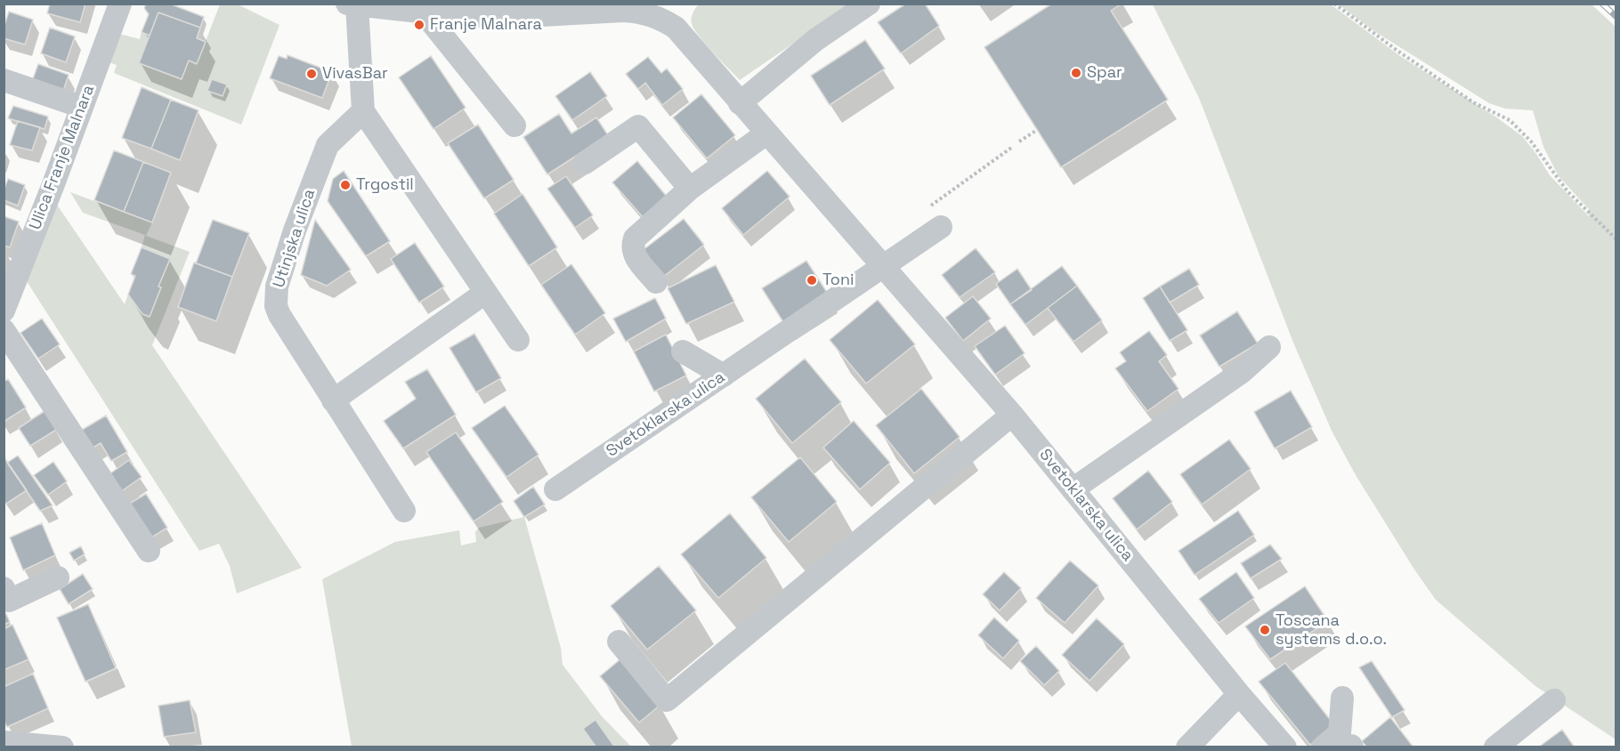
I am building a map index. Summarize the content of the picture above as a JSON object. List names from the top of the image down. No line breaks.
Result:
{"streets":{"street":["Ulica Franje Malnara","Utinjska ulica","Svetoklarska ulica"]},"places":["Franje Malnara","Spar","VivasBar","Trgostil","Toni","Toscana systems d.o.o."]}
